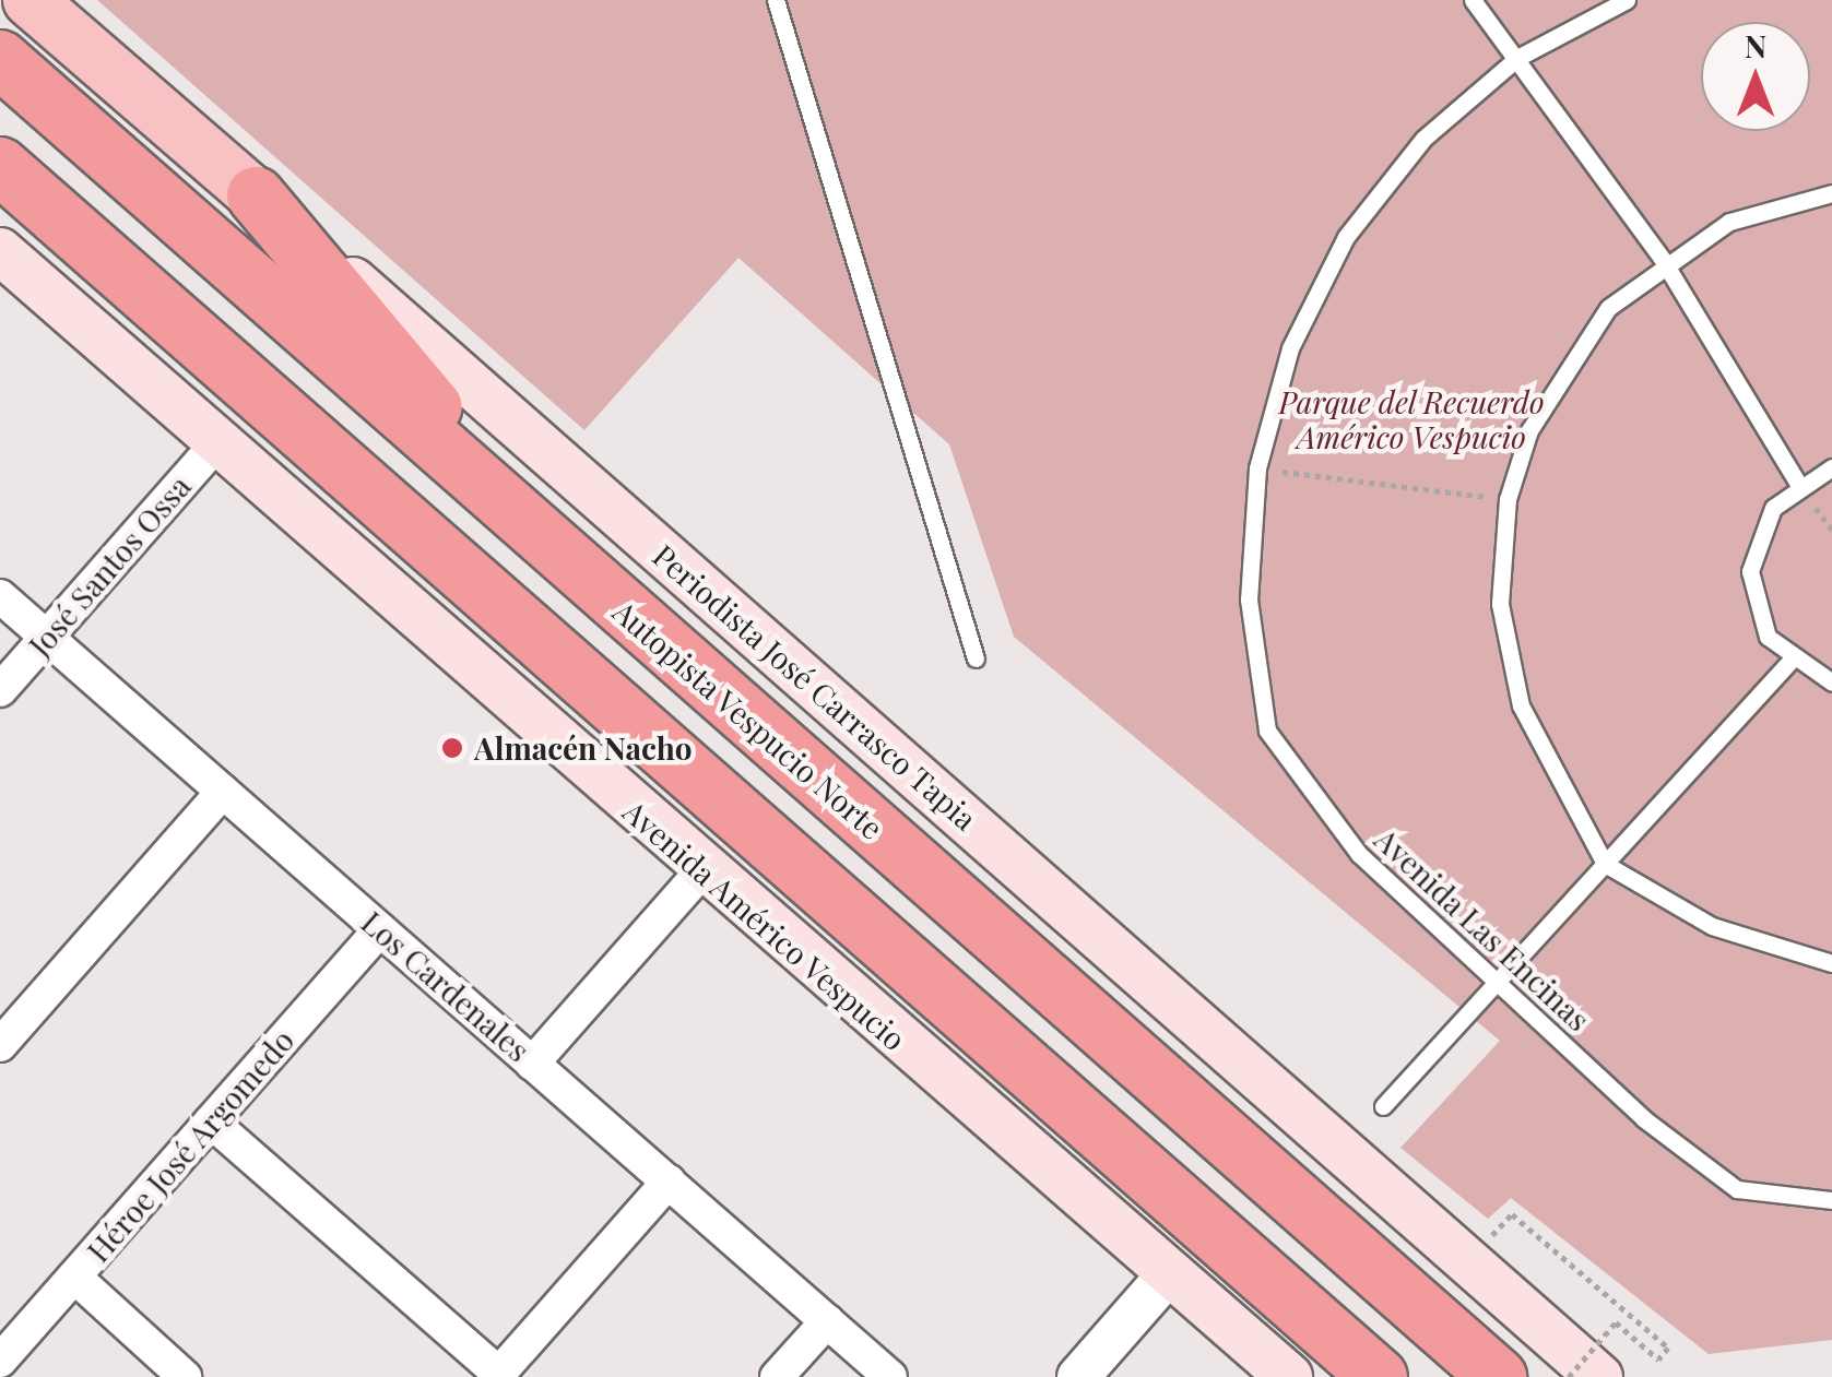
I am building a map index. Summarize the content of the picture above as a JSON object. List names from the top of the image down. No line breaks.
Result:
{"streets":{"highway":["Autopista Vespucio Norte"],"main road":["Periodista José Carrasco Tapia","Avenida Américo Vespucio"],"street":["José Santos Ossa","Los Cardenales","Héroe José Argomedo"],"lane":["Avenida Las Encinas"]},"crossings":[["José Santos Ossa","Avenida Américo Vespucio"],["José Santos Ossa","Los Cardenales"],["Los Cardenales","Héroe José Argomedo"]],"parks":["Parque del Recuerdo Américo Vespucio"],"places":["Almacén Nacho"],"north":"top"}
